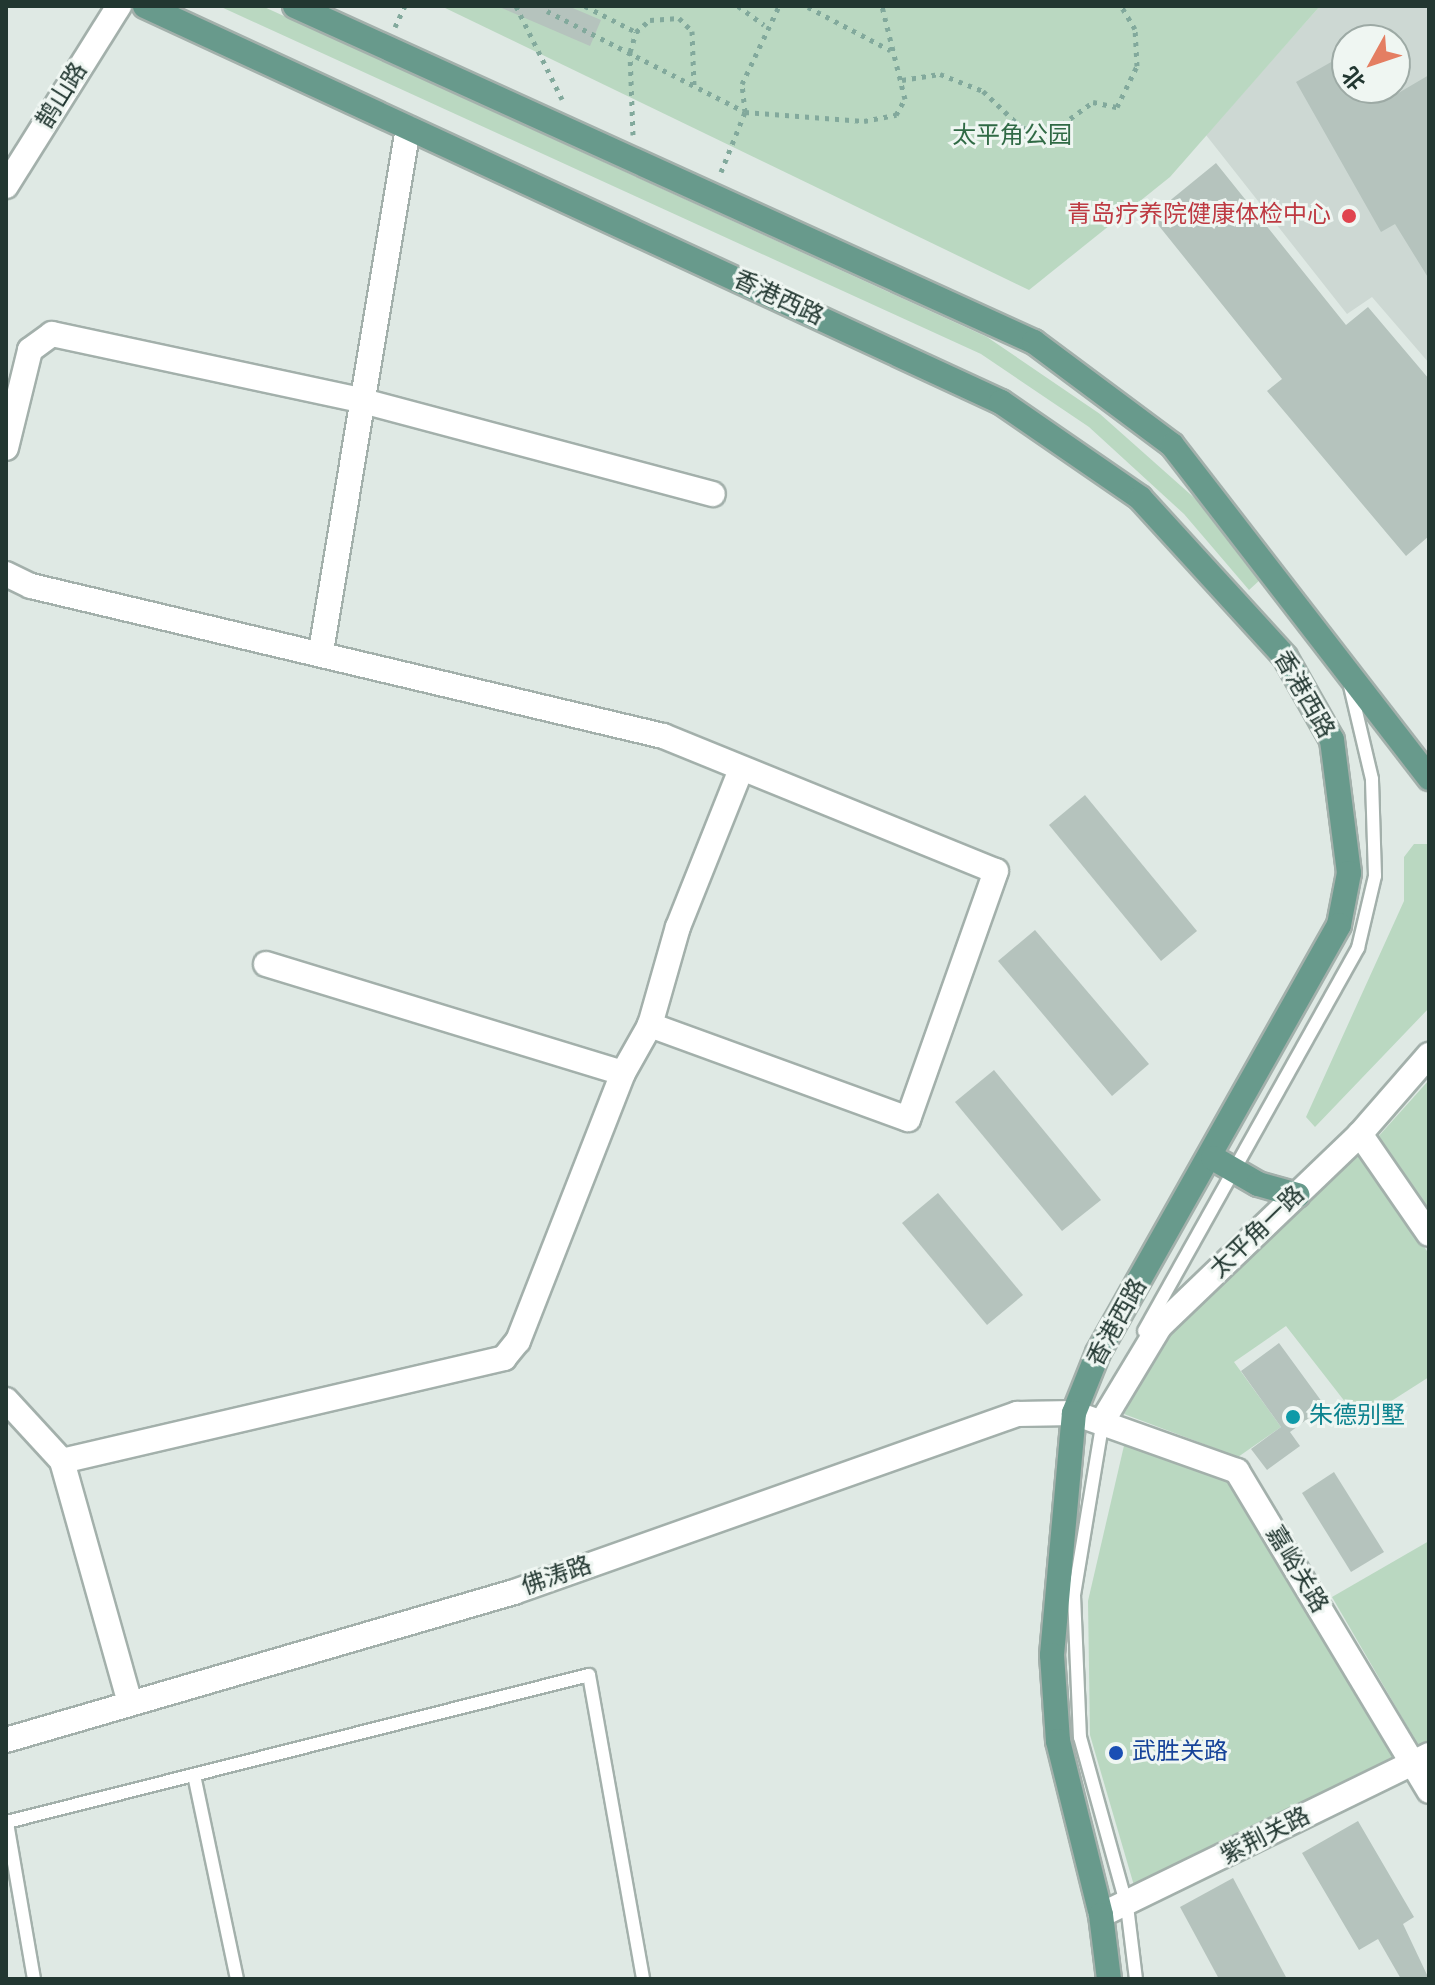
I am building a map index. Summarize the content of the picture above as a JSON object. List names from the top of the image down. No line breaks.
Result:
{"streets":{"main road":["香港西路"],"street":["鹊山路","太平角一路","嘉峪关路","佛涛路","紫荆关路"]},"crossings":[["香港西路","太平角一路"],["香港西路","嘉峪关路"],["香港西路","佛涛路"],["香港西路","紫荆关路"],["太平角一路","嘉峪关路"],["太平角一路","佛涛路"],["嘉峪关路","佛涛路"],["嘉峪关路","紫荆关路"]],"parks":["太平角公园"],"places":["青岛疗养院健康体检中心","朱德别墅","武胜关路"],"north":"bottom left"}
